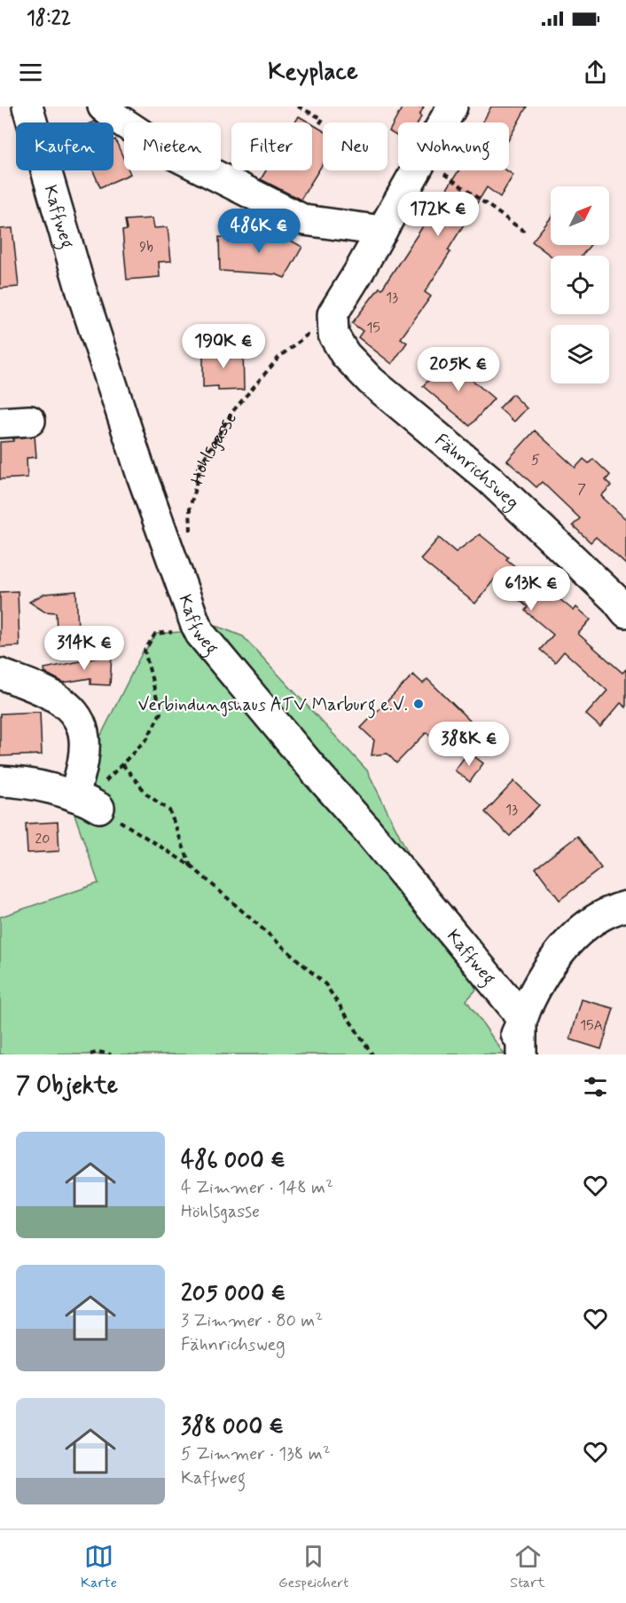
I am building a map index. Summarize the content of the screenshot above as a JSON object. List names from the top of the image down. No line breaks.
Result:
{"streets":{"street":["Kaffweg","Fähnrichsweg"],"path":["Höhlsgasse"]},"crossings":[["Höhlsgasse","Fähnrichsweg"]],"places":["Verbindungshaus ATV Marburg e.V."],"house_numbers":["9b","13","15","5","7","13","20","15A"],"north":"top right","page":{"status":"18:22","header":"Keyplace","chip":["Kaufen","Mieten","Filter","Neu","Wohnung"],"price":["172K €","486K €","190K €","205K €","613K €","314K €","388K €"],"heading":"7 Objekte","list":[{"name":"486 000 €","note":"4 Zimmer · 148 m² · Höhlsgasse"},{"name":"205 000 €","note":"3 Zimmer · 80 m² · Fähnrichsweg"},{"name":"388 000 €","note":"5 Zimmer · 138 m² · Kaffweg"}],"tabs":["Karte","Gespeichert","Start"]}}
